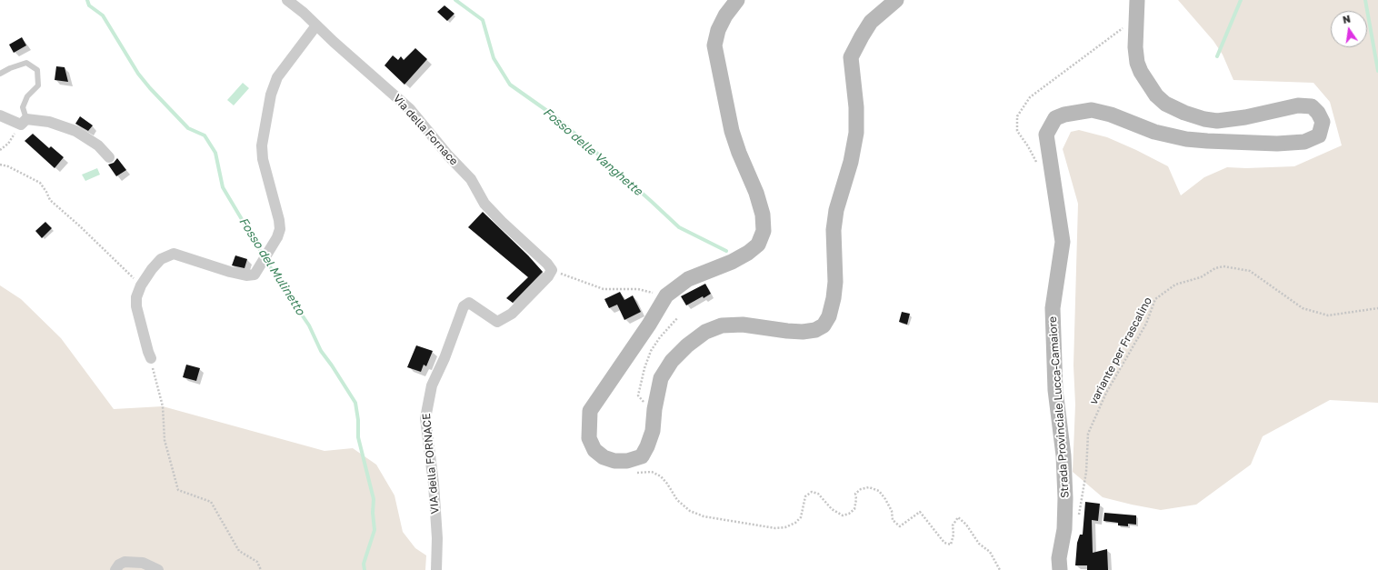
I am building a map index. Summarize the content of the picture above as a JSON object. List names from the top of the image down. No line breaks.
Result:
{"streets":{"main road":["Strada Provinciale Lucca-Camaiore"],"street":["Via della Fornace","VIA della FORNACE"],"path":["variante per Frascalino"]},"crossings":[["Via della Fornace","VIA della FORNACE"]],"water":["Fosso delle Vanghette","Fosso del Mulinetto"],"north":"top"}
